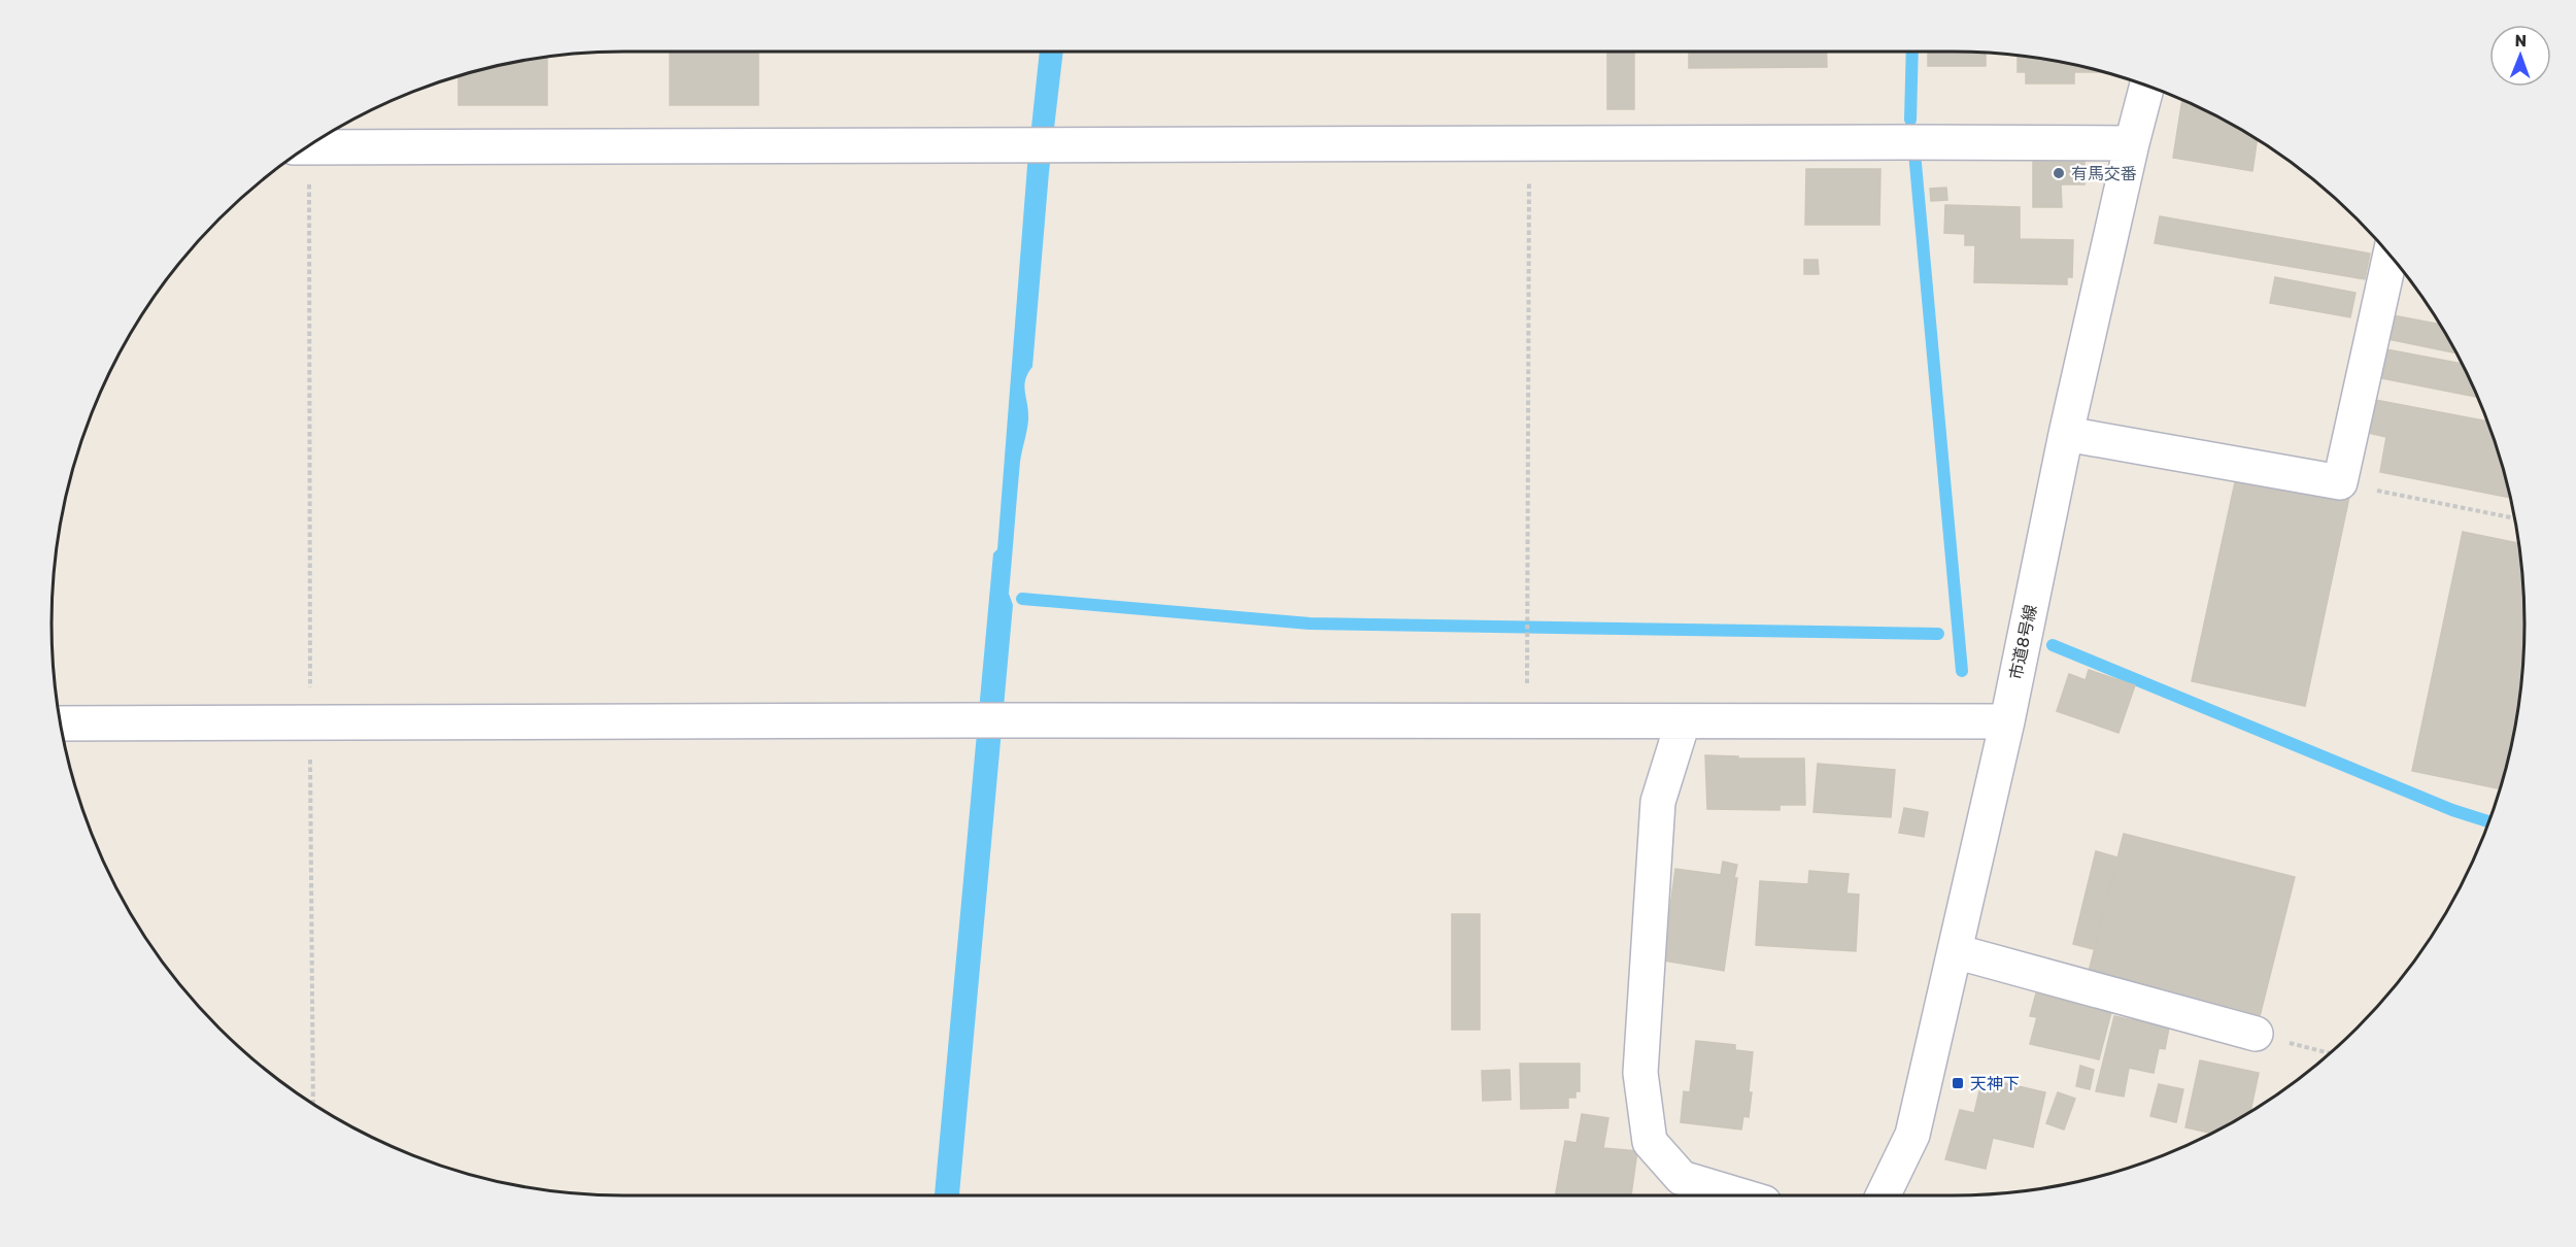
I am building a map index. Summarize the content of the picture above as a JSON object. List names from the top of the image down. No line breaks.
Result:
{"streets":{"street":["市道8号線"]},"places":{"other":["有馬交番"],"transit":["天神下"]},"north":"top"}
